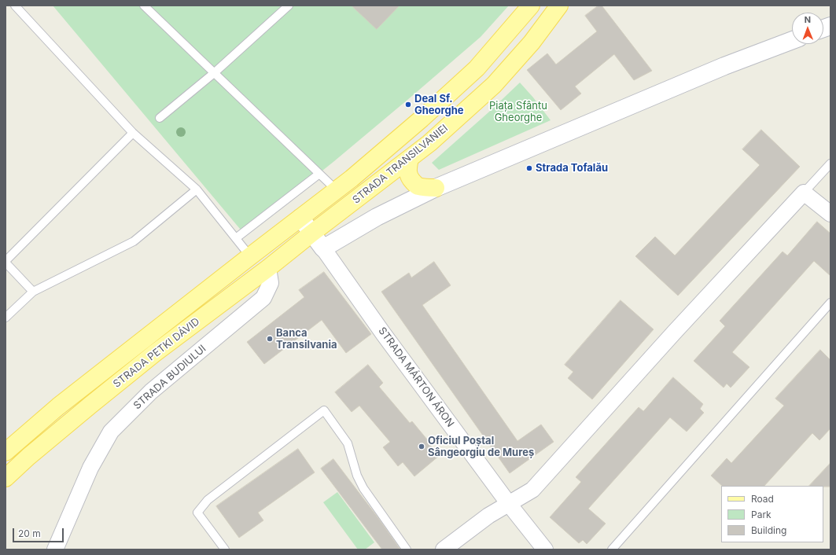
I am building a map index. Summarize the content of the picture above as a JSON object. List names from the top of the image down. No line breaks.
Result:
{"streets":{"main road":["STRADA TRANSILVANIEI","STRADA PETKI DÁVID"],"street":["STRADA BUDIULUI","STRADA MÁRTON ÁRON"]},"crossings":[["STRADA TRANSILVANIEI","STRADA PETKI DÁVID"],["STRADA TRANSILVANIEI","STRADA MÁRTON ÁRON"],["STRADA PETKI DÁVID","STRADA BUDIULUI"],["STRADA PETKI DÁVID","STRADA MÁRTON ÁRON"]],"parks":["Piața Sfântu Gheorghe"],"places":["Deal Sf. Gheorghe","Strada Tofalău","Banca Transilvania","Oficiul Poștal Sângeorgiu de Mureș"],"legend":["Road","Park","Building"],"scale_bar":"20 m","north":"top"}
